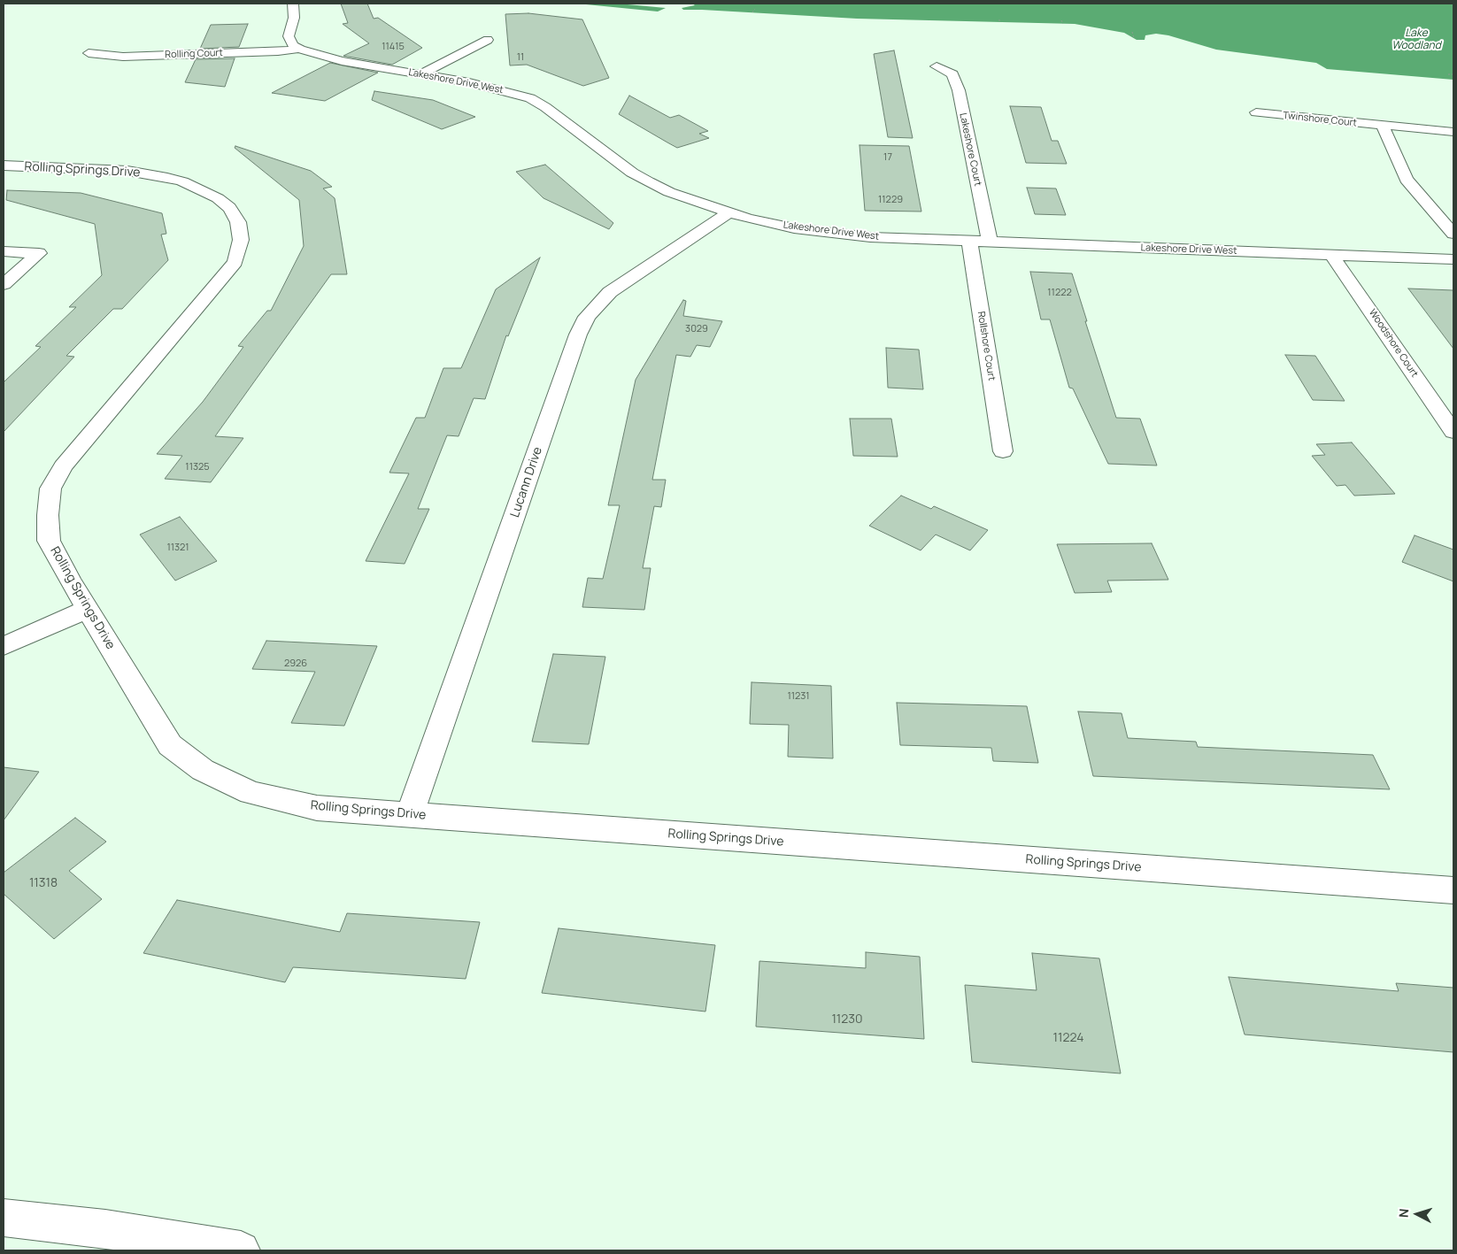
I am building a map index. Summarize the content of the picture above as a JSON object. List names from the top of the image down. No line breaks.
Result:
{"streets":{"main road":["Rolling Court","Lakeshore Drive West","Twinshore Court","Lakeshore Court","Rolling Springs Drive","Woodshore Court","Rollshore Court","Lucann Drive"]},"crossings":[["Rolling Court","Lakeshore Drive West"],["Lakeshore Drive West","Lakeshore Court"],["Lakeshore Drive West","Woodshore Court"],["Lakeshore Drive West","Rollshore Court"],["Lakeshore Drive West","Lucann Drive"],["Rolling Springs Drive","Lucann Drive"]],"water":["Lake Woodland"],"house_numbers":["11415","11","17","11229","11222","3029","11325","11321","2926","11231","11318","11230","11224"],"north":"left"}
